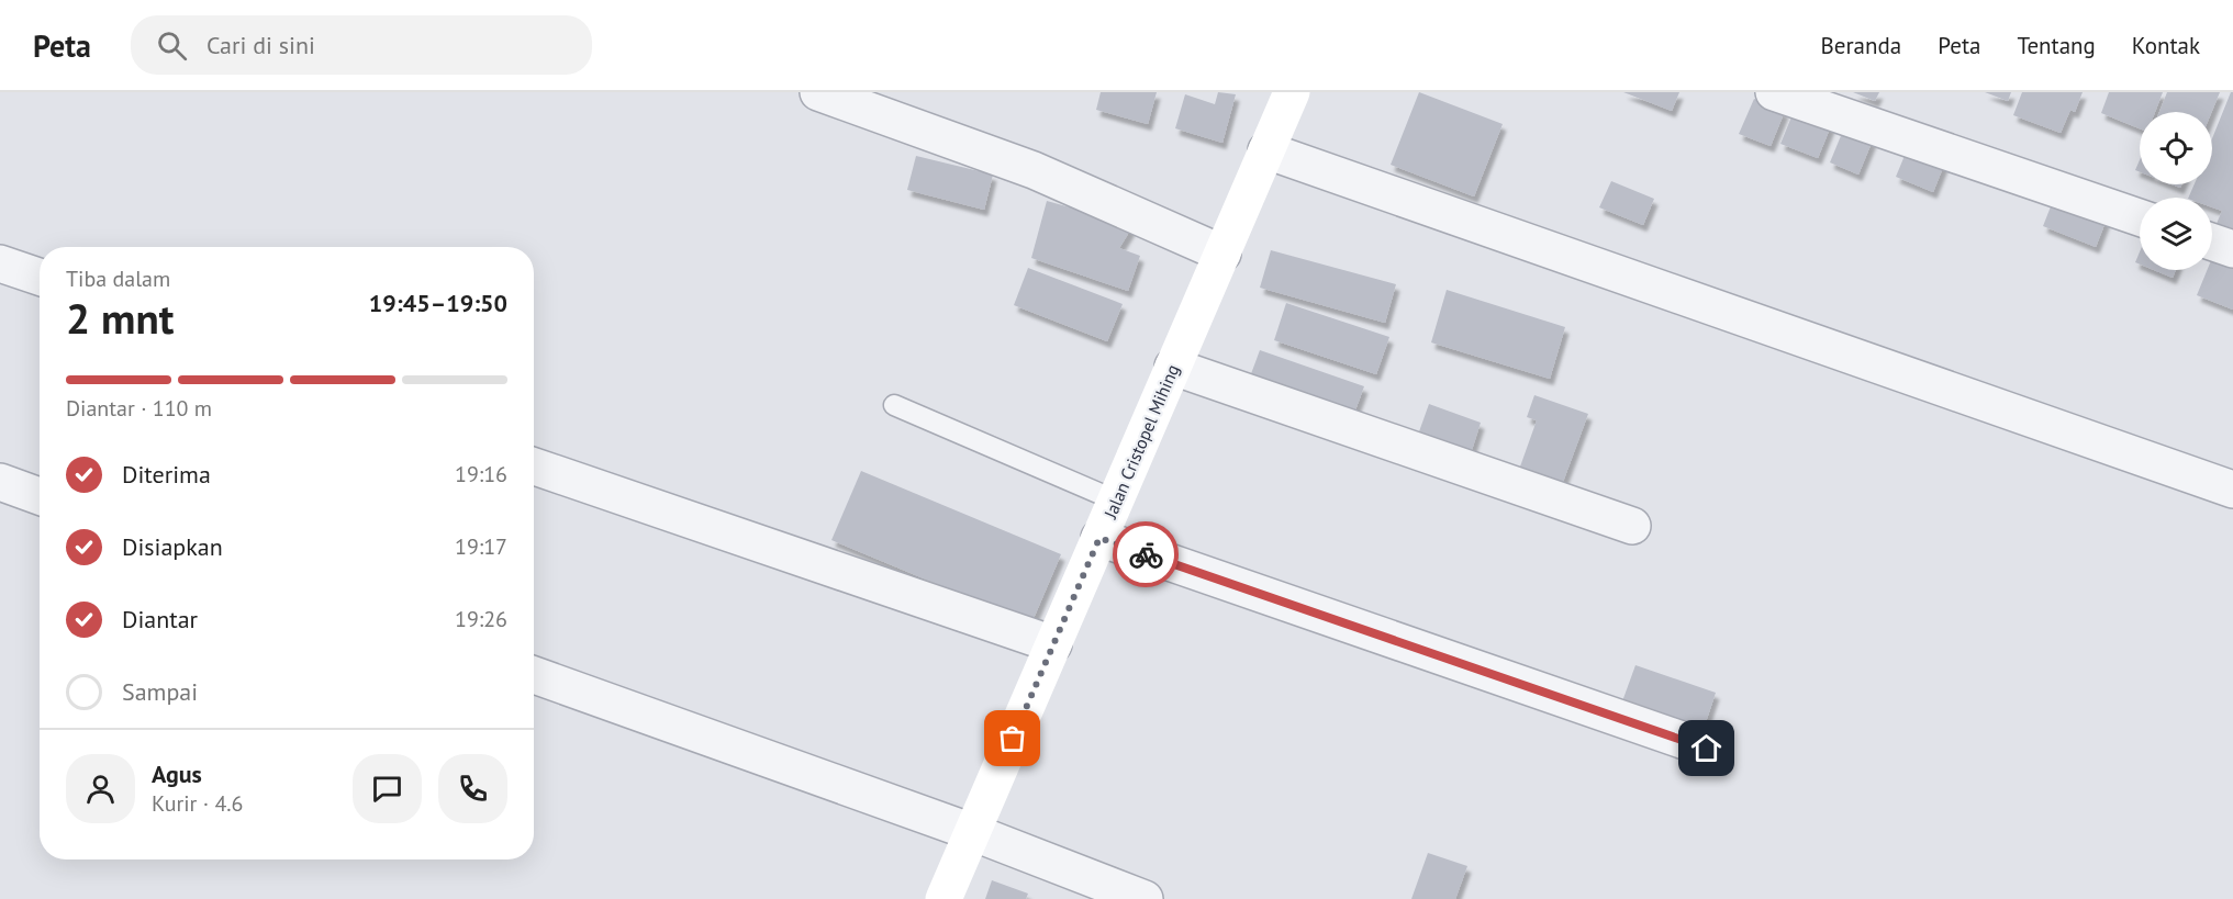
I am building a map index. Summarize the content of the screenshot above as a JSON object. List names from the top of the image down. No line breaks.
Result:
{"streets":{"street":["Jalan Cristopel Mihing"]},"page":{"header":"Peta","search":"Cari di sini","nav":["Beranda","Peta","Tentang","Kontak"],"heading":["2 mnt","Tiba dalam","19:45–19:50"],"panel":["Agus","Kurir · 4.6"],"bar":"Diantar · 110 m","list":[["Diterima","19:16"],["Disiapkan","19:17"],["Diantar","19:26"],"Sampai"]}}
